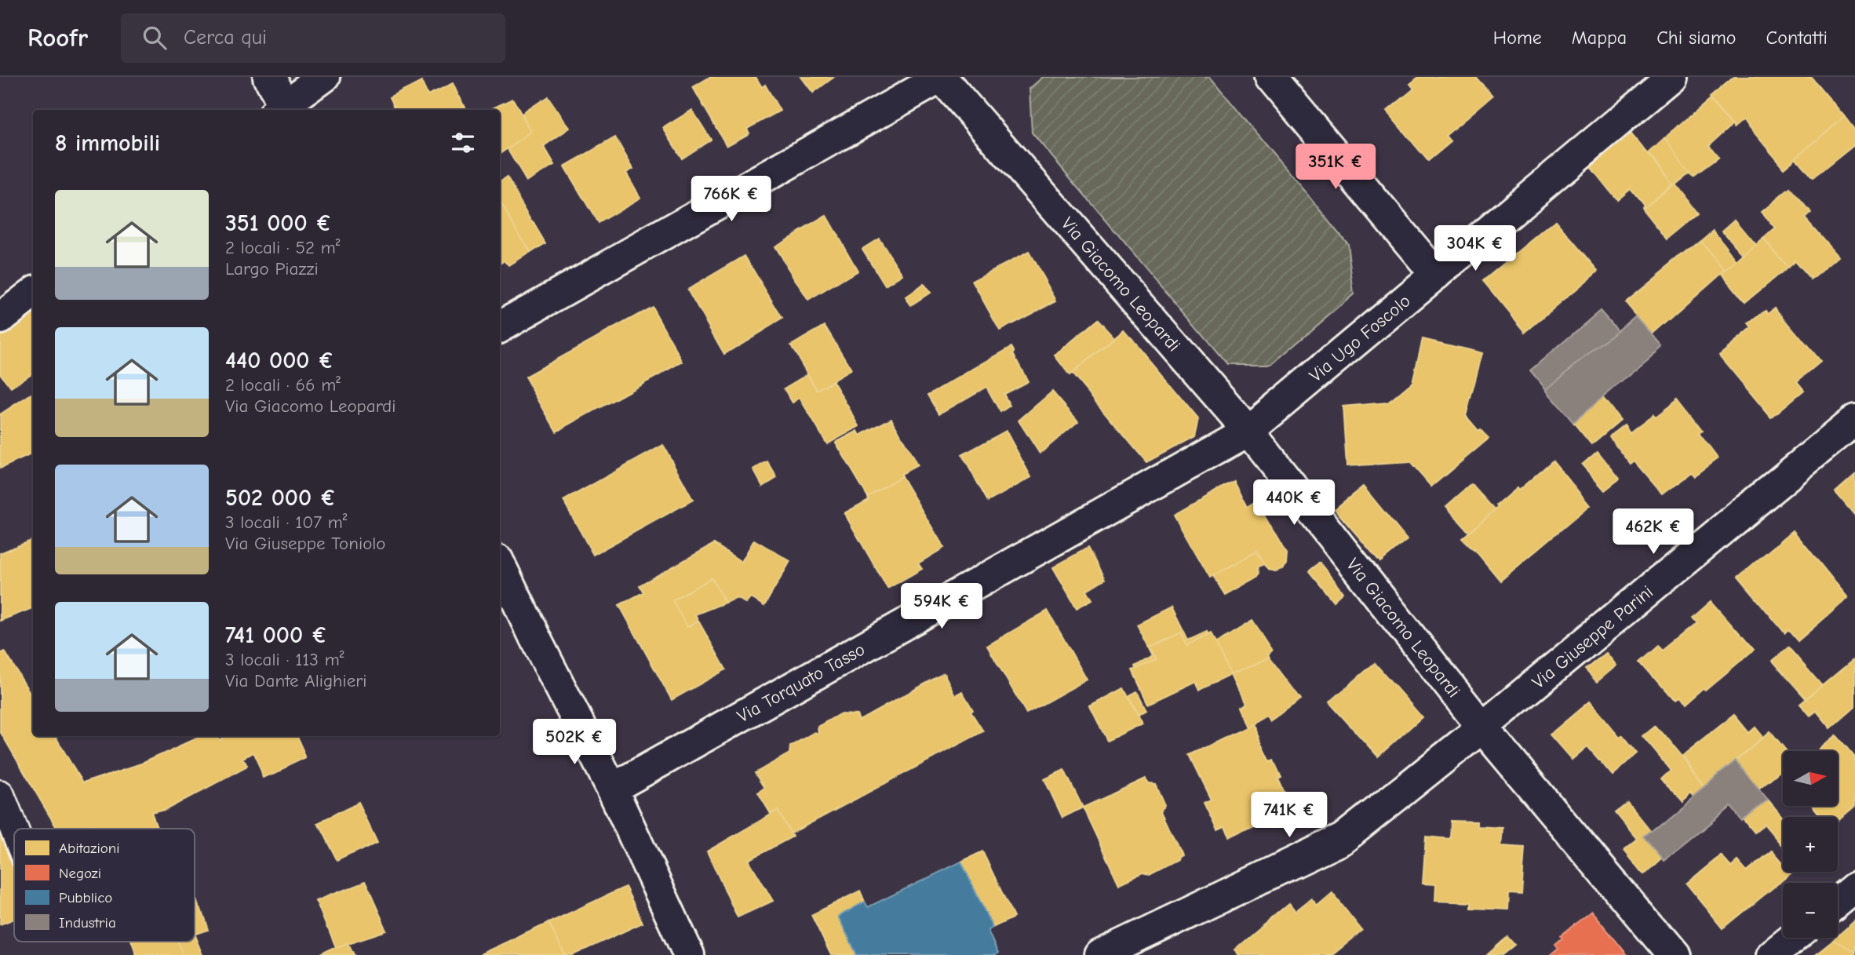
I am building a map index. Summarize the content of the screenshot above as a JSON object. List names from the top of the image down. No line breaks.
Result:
{"streets":{"street":["Via Giacomo Leopardi","Via Ugo Foscolo","Via Giuseppe Parini","Via Torquato Tasso"]},"crossings":[["Via Giacomo Leopardi","Via Ugo Foscolo"],["Via Giacomo Leopardi","Via Giuseppe Parini"],["Via Giacomo Leopardi","Via Torquato Tasso"],["Via Ugo Foscolo","Via Torquato Tasso"]],"legend":["Abitazioni","Negozi","Pubblico","Industria"],"north":"right","page":{"header":"Roofr","search":"Cerca qui","nav":["Home","Mappa","Chi siamo","Contatti"],"heading":"8 immobili","price":["351K €","766K €","304K €","440K €","462K €","594K €","502K €","741K €"],"list":[{"name":"351 000 €","note":"2 locali · 52 m² · Largo Piazzi"},{"name":"440 000 €","note":"2 locali · 66 m² · Via Giacomo Leopardi"},{"name":"502 000 €","note":"3 locali · 107 m² · Via Giuseppe Toniolo"},{"name":"741 000 €","note":"3 locali · 113 m² · Via Dante Alighieri"}],"map_buttons":["+","−"]}}
